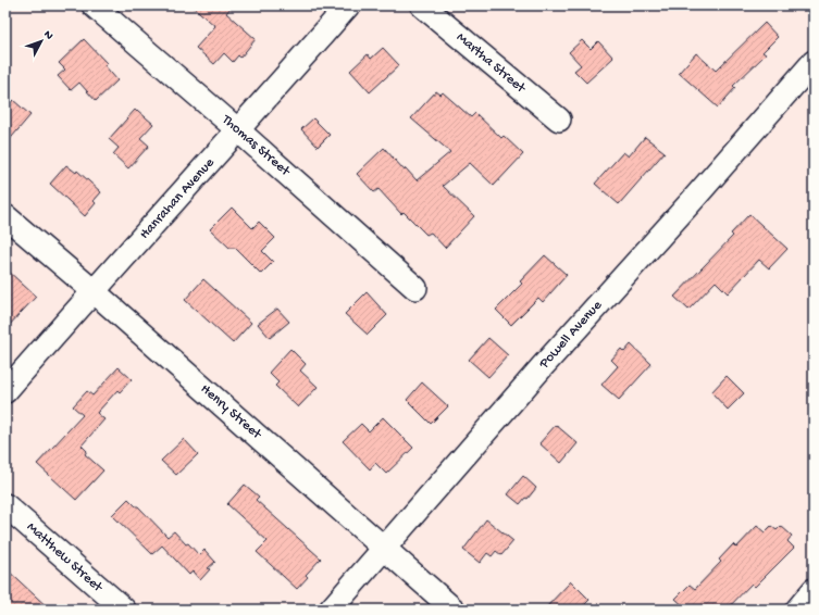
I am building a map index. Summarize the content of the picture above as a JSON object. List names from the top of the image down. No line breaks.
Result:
{"streets":{"street":["Martha Street","Thomas Street","Hanrahan Avenue","Powell Avenue","Henry Street","Matthew Street"]},"crossings":[["Thomas Street","Hanrahan Avenue"],["Hanrahan Avenue","Henry Street"],["Powell Avenue","Henry Street"]],"north":"top right"}
